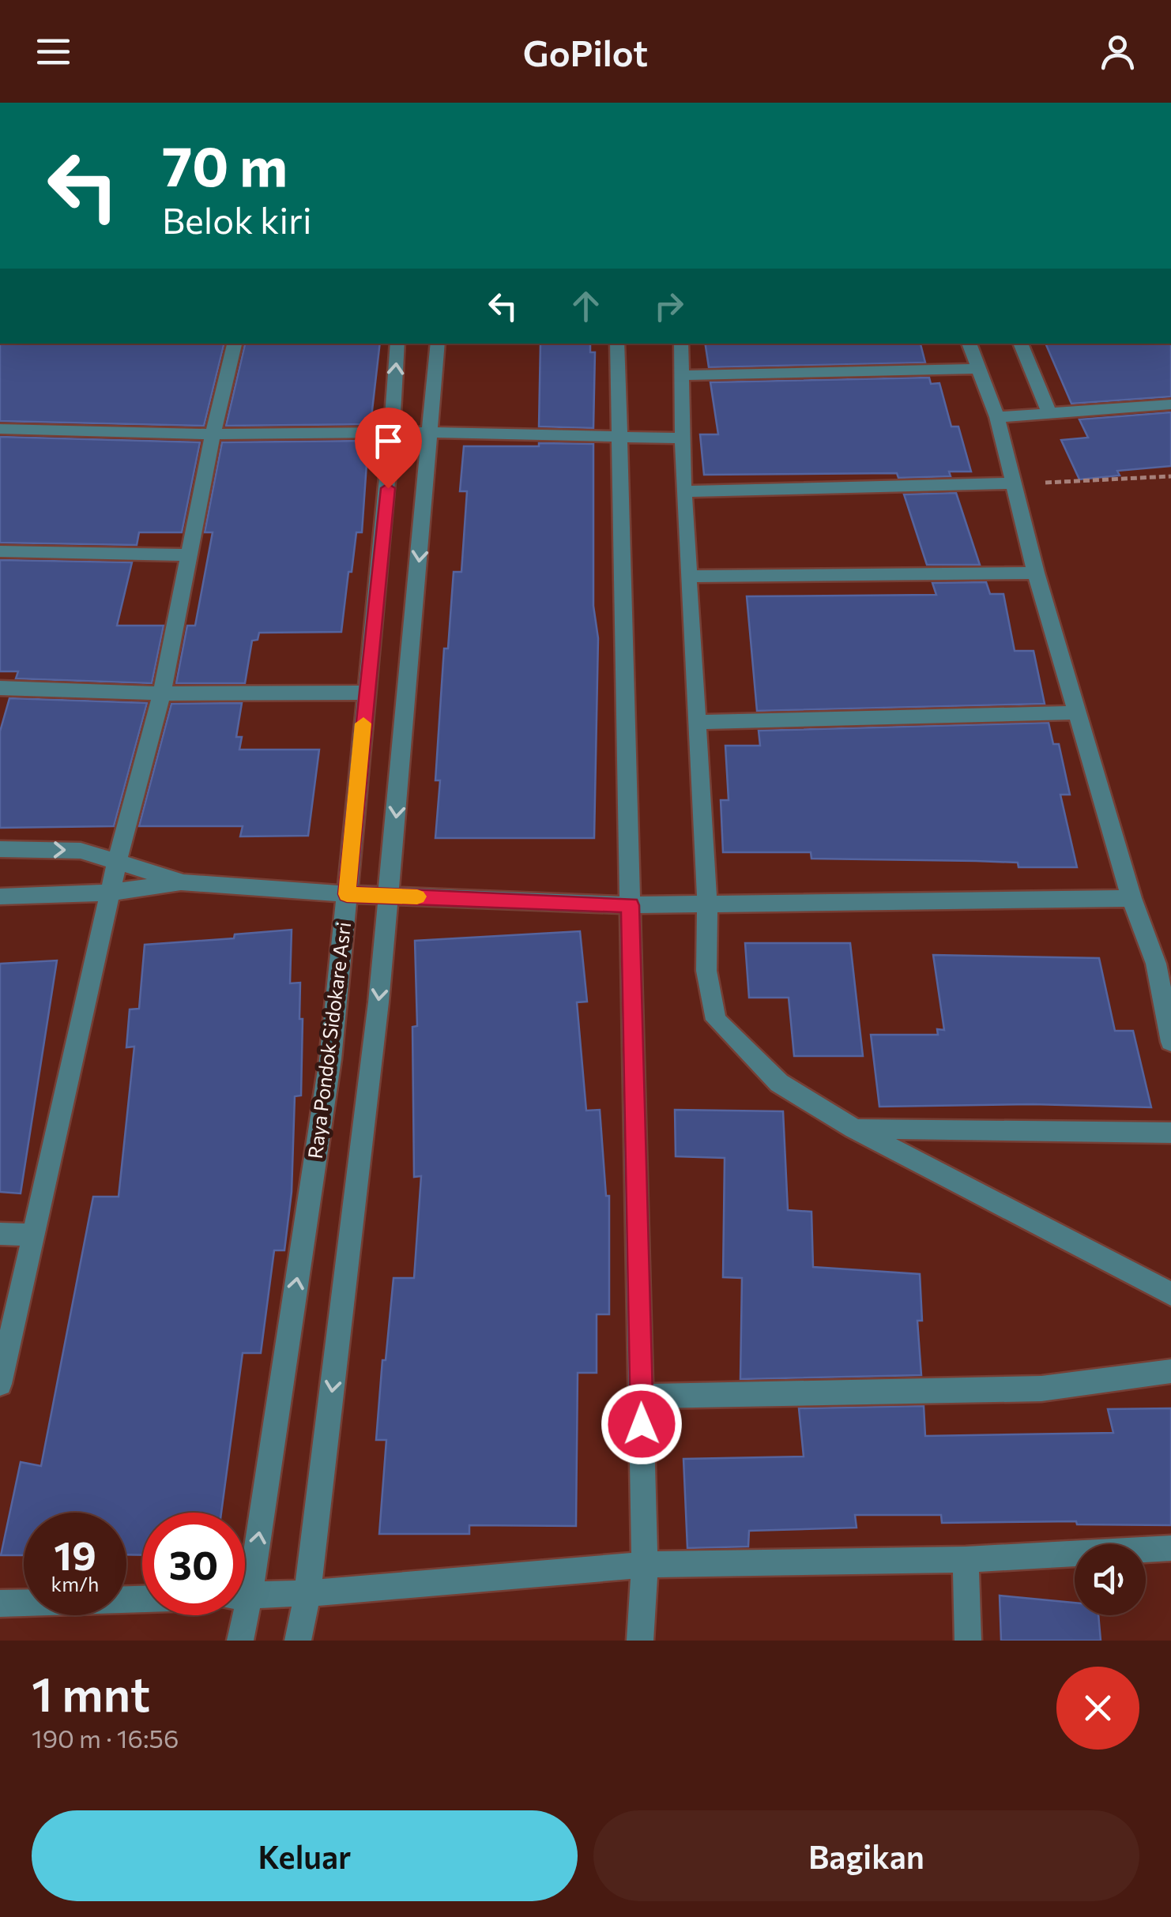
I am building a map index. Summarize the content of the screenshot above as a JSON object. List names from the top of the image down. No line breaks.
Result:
{"streets":{"street":["Raya Pondok Sidokare Asri"]},"page":{"header":"GoPilot","turn":["70 m","Belok kiri"],"speed":"19 km/h","limit":"30","heading":["1 mnt","190 m · 16:56"],"buttons":["Keluar","Bagikan"]}}
